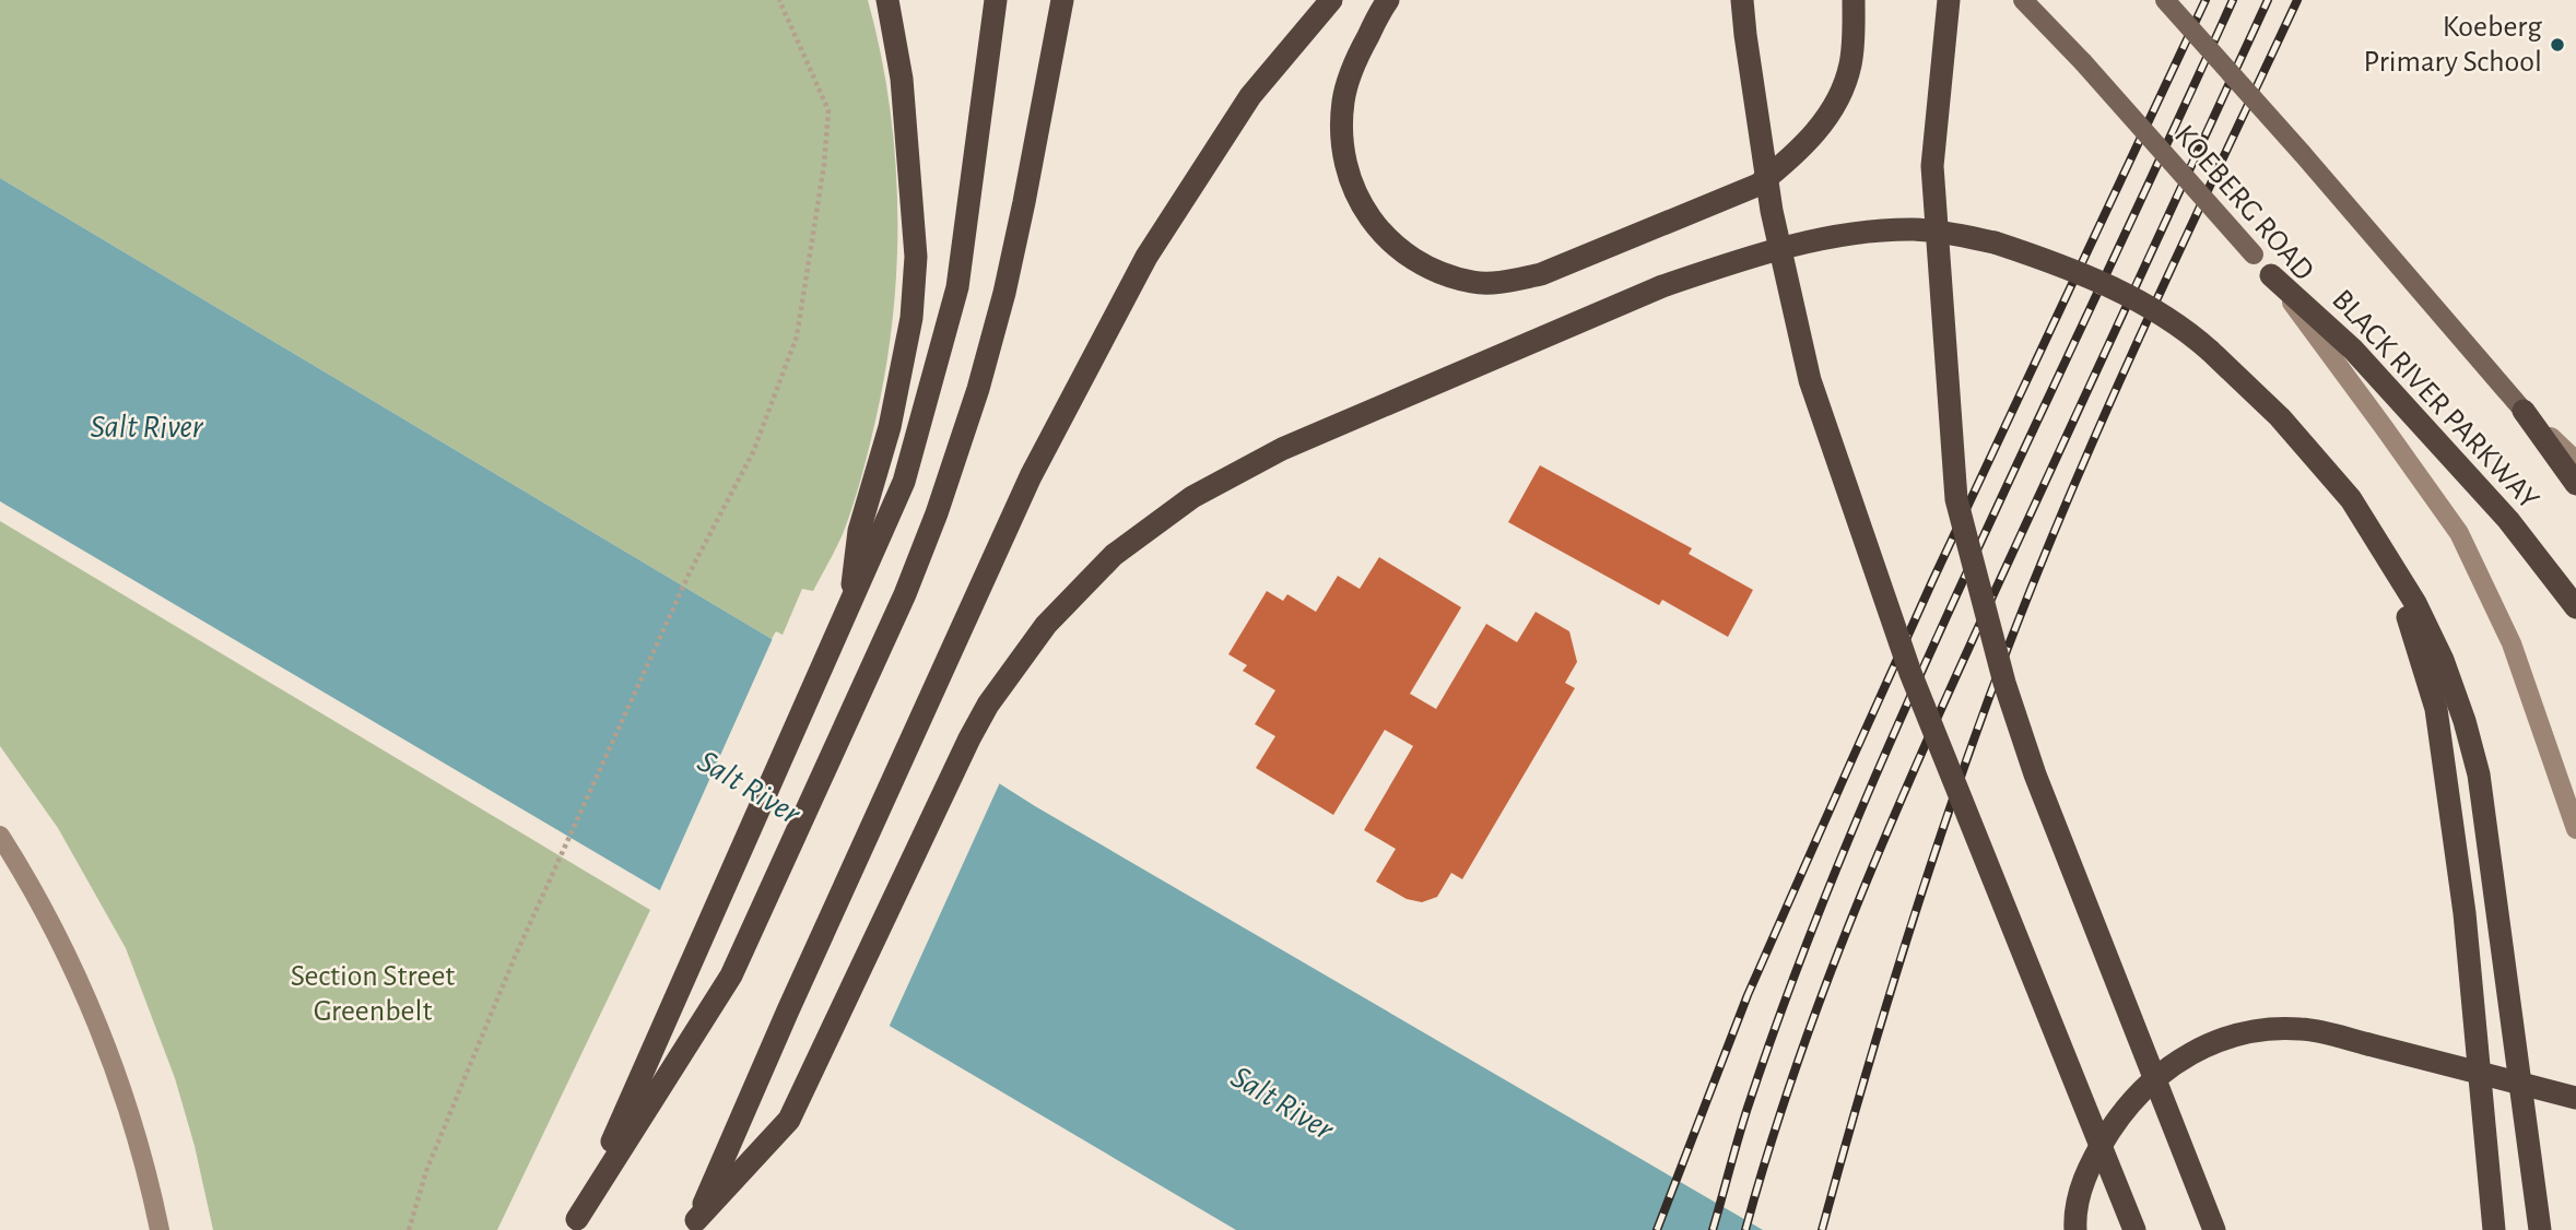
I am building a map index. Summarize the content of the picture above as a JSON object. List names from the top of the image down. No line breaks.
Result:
{"streets":{"highway":["BLACK RIVER PARKWAY"],"main road":["KOEBERG ROAD"]},"crossings":[["KOEBERG ROAD","BLACK RIVER PARKWAY"]],"water":["Salt River"],"parks":["Section Street Greenbelt"],"places":["Koeberg Primary School"]}
